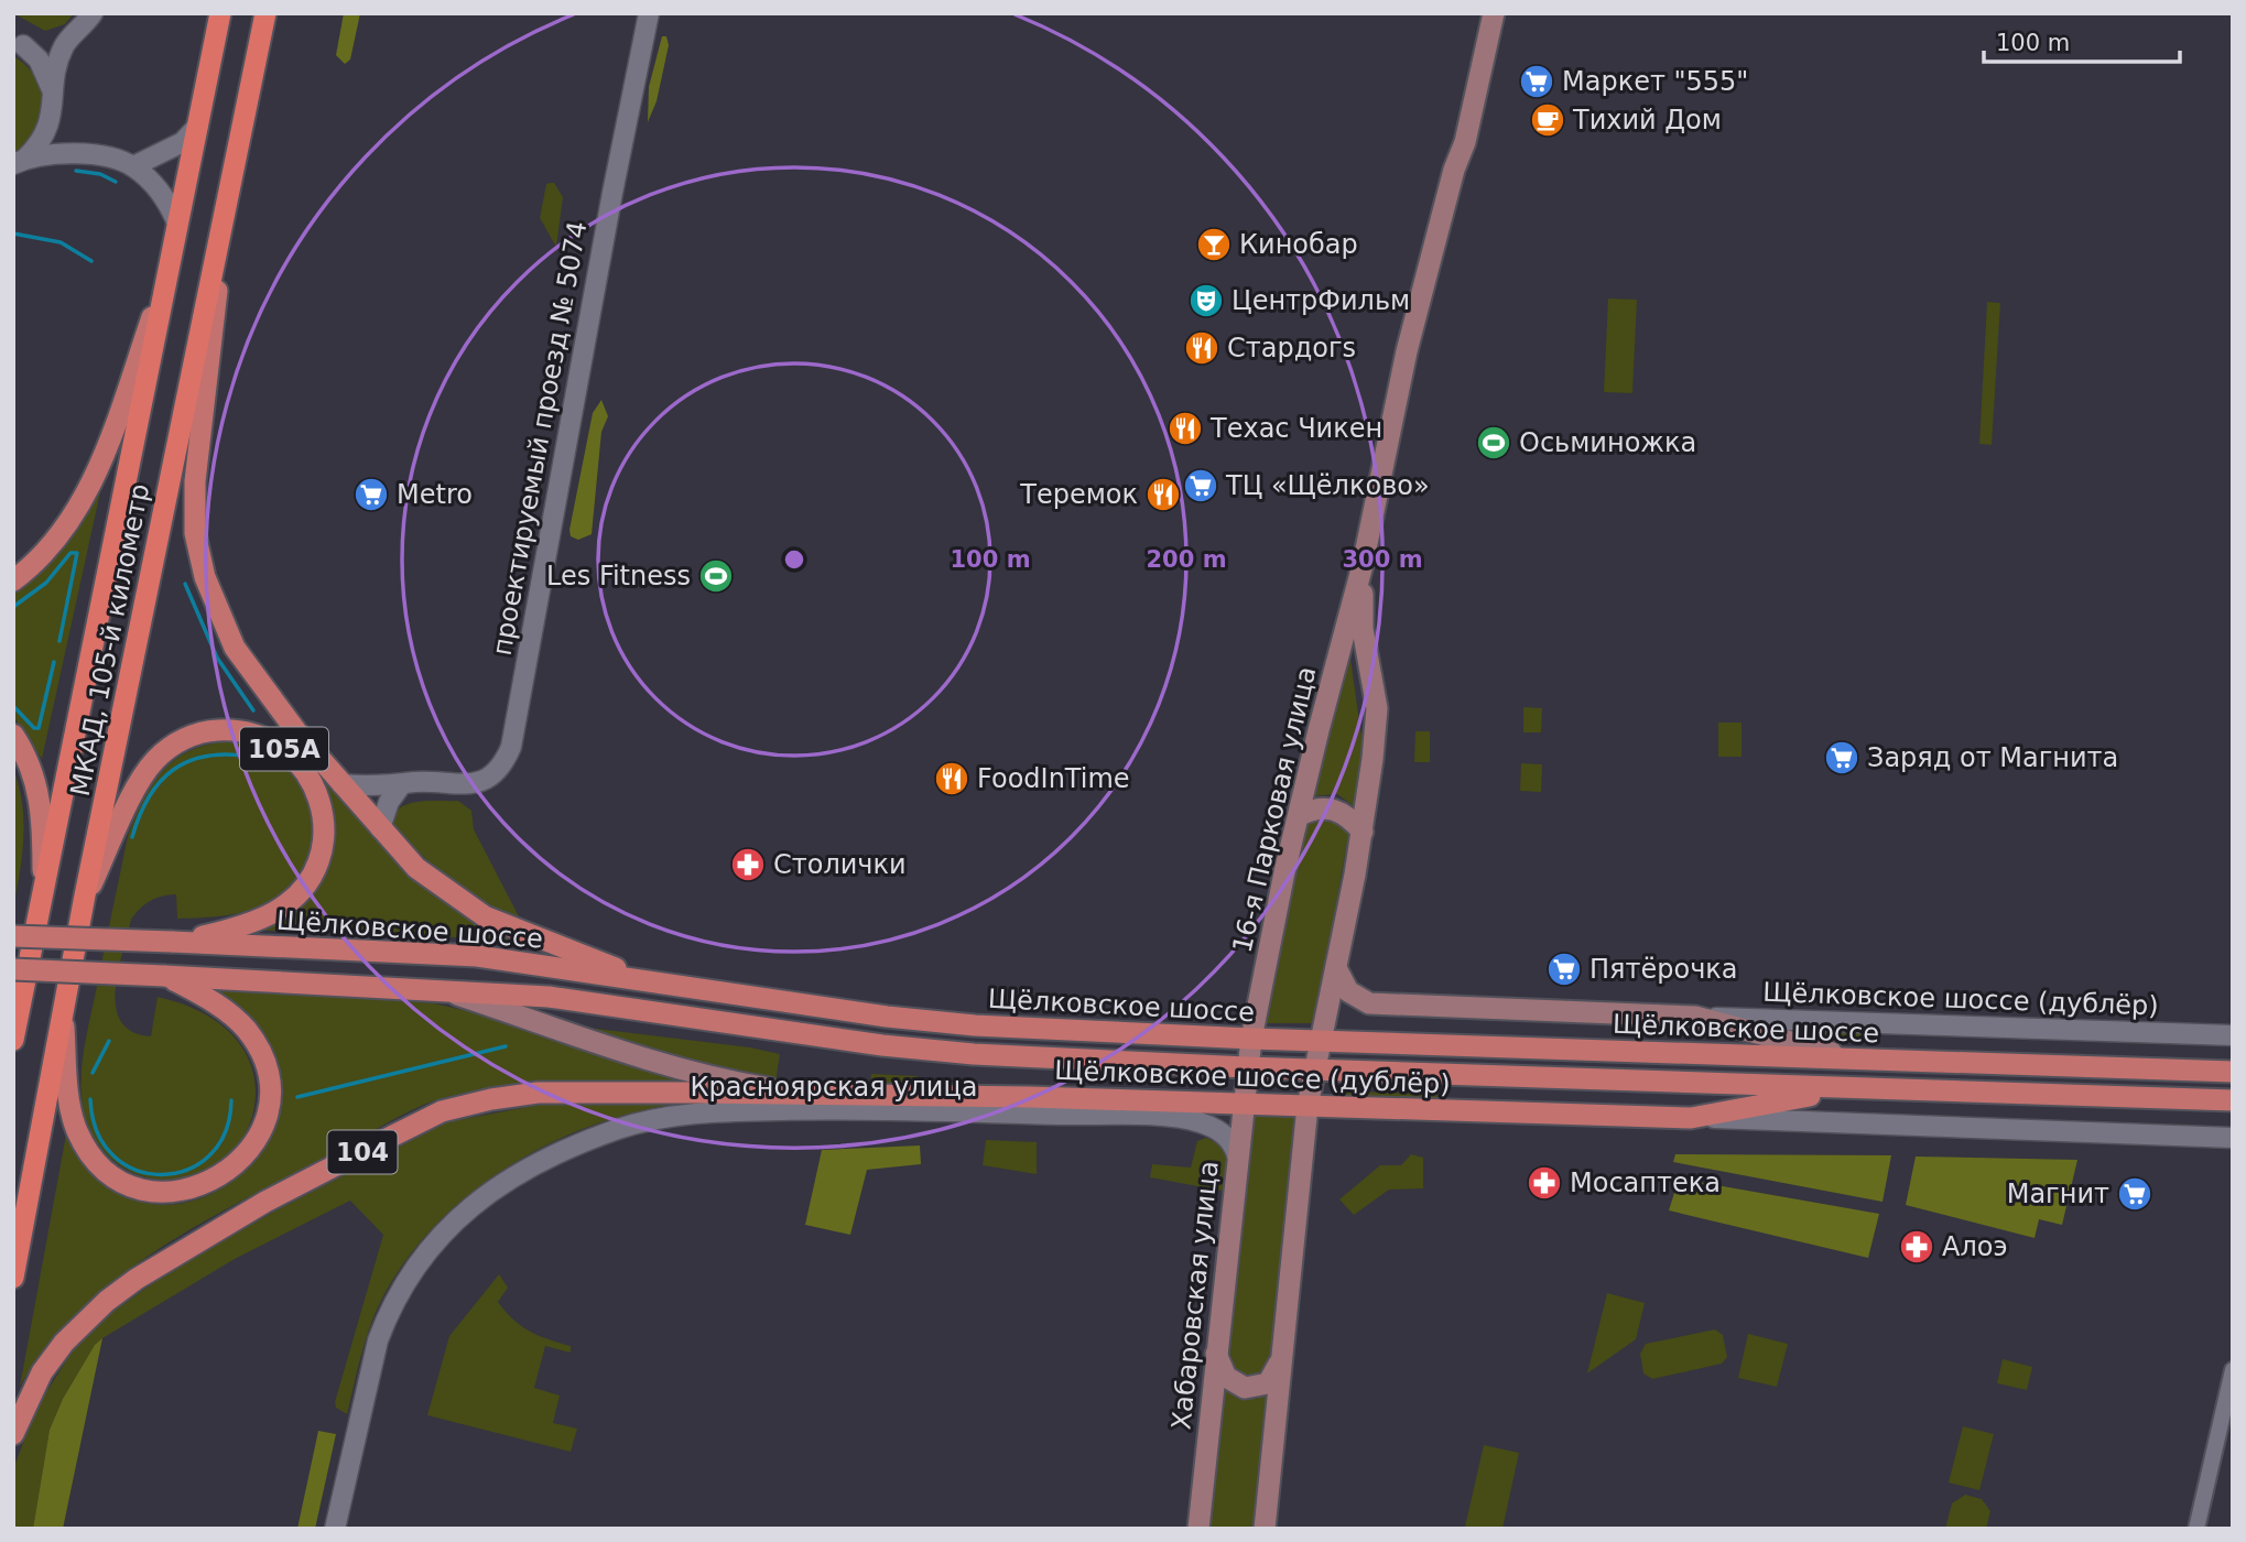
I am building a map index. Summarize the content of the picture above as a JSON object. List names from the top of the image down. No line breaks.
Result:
{"streets":{"highway":["МКАД, 105-й километр"],"main road":["105A","16-я Парковая улица","Щёлковское шоссе","Щёлковское шоссе (дублёр)","104","Хабаровская улица"],"street":["проектируемый проезд № 5074","Красноярская улица"]},"crossings":[["МКАД, 105-й километр","105A"],["105A","Щёлковское шоссе"],["16-я Парковая улица","Щёлковское шоссе"],["16-я Парковая улица","Щёлковское шоссе (дублёр)"],["16-я Парковая улица","Хабаровская улица"],["Щёлковское шоссе","Щёлковское шоссе (дублёр)"],["Щёлковское шоссе","Хабаровская улица"],["Щёлковское шоссе (дублёр)","104"],["Щёлковское шоссе (дублёр)","Хабаровская улица"],["Красноярская улица","Хабаровская улица"]],"places":{"supermarket":["Маркет \"555\"","ТЦ «Щёлково»","Metro","Заряд от Магнита","Пятёрочка","Магнит"],"cafe":["Тихий Дом"],"bar":["Кинобар"],"theatre":["ЦентрФильм"],"restaurant":["Стардогs","Техас Чикен","Теремок","FoodInTime"],"sports":["Осьминожка","Les Fitness"],"pharmacy":["Столички","Мосаптека","Алоэ"]},"scale_bar":"100 m","rings":["100 m","200 m","300 m"]}
